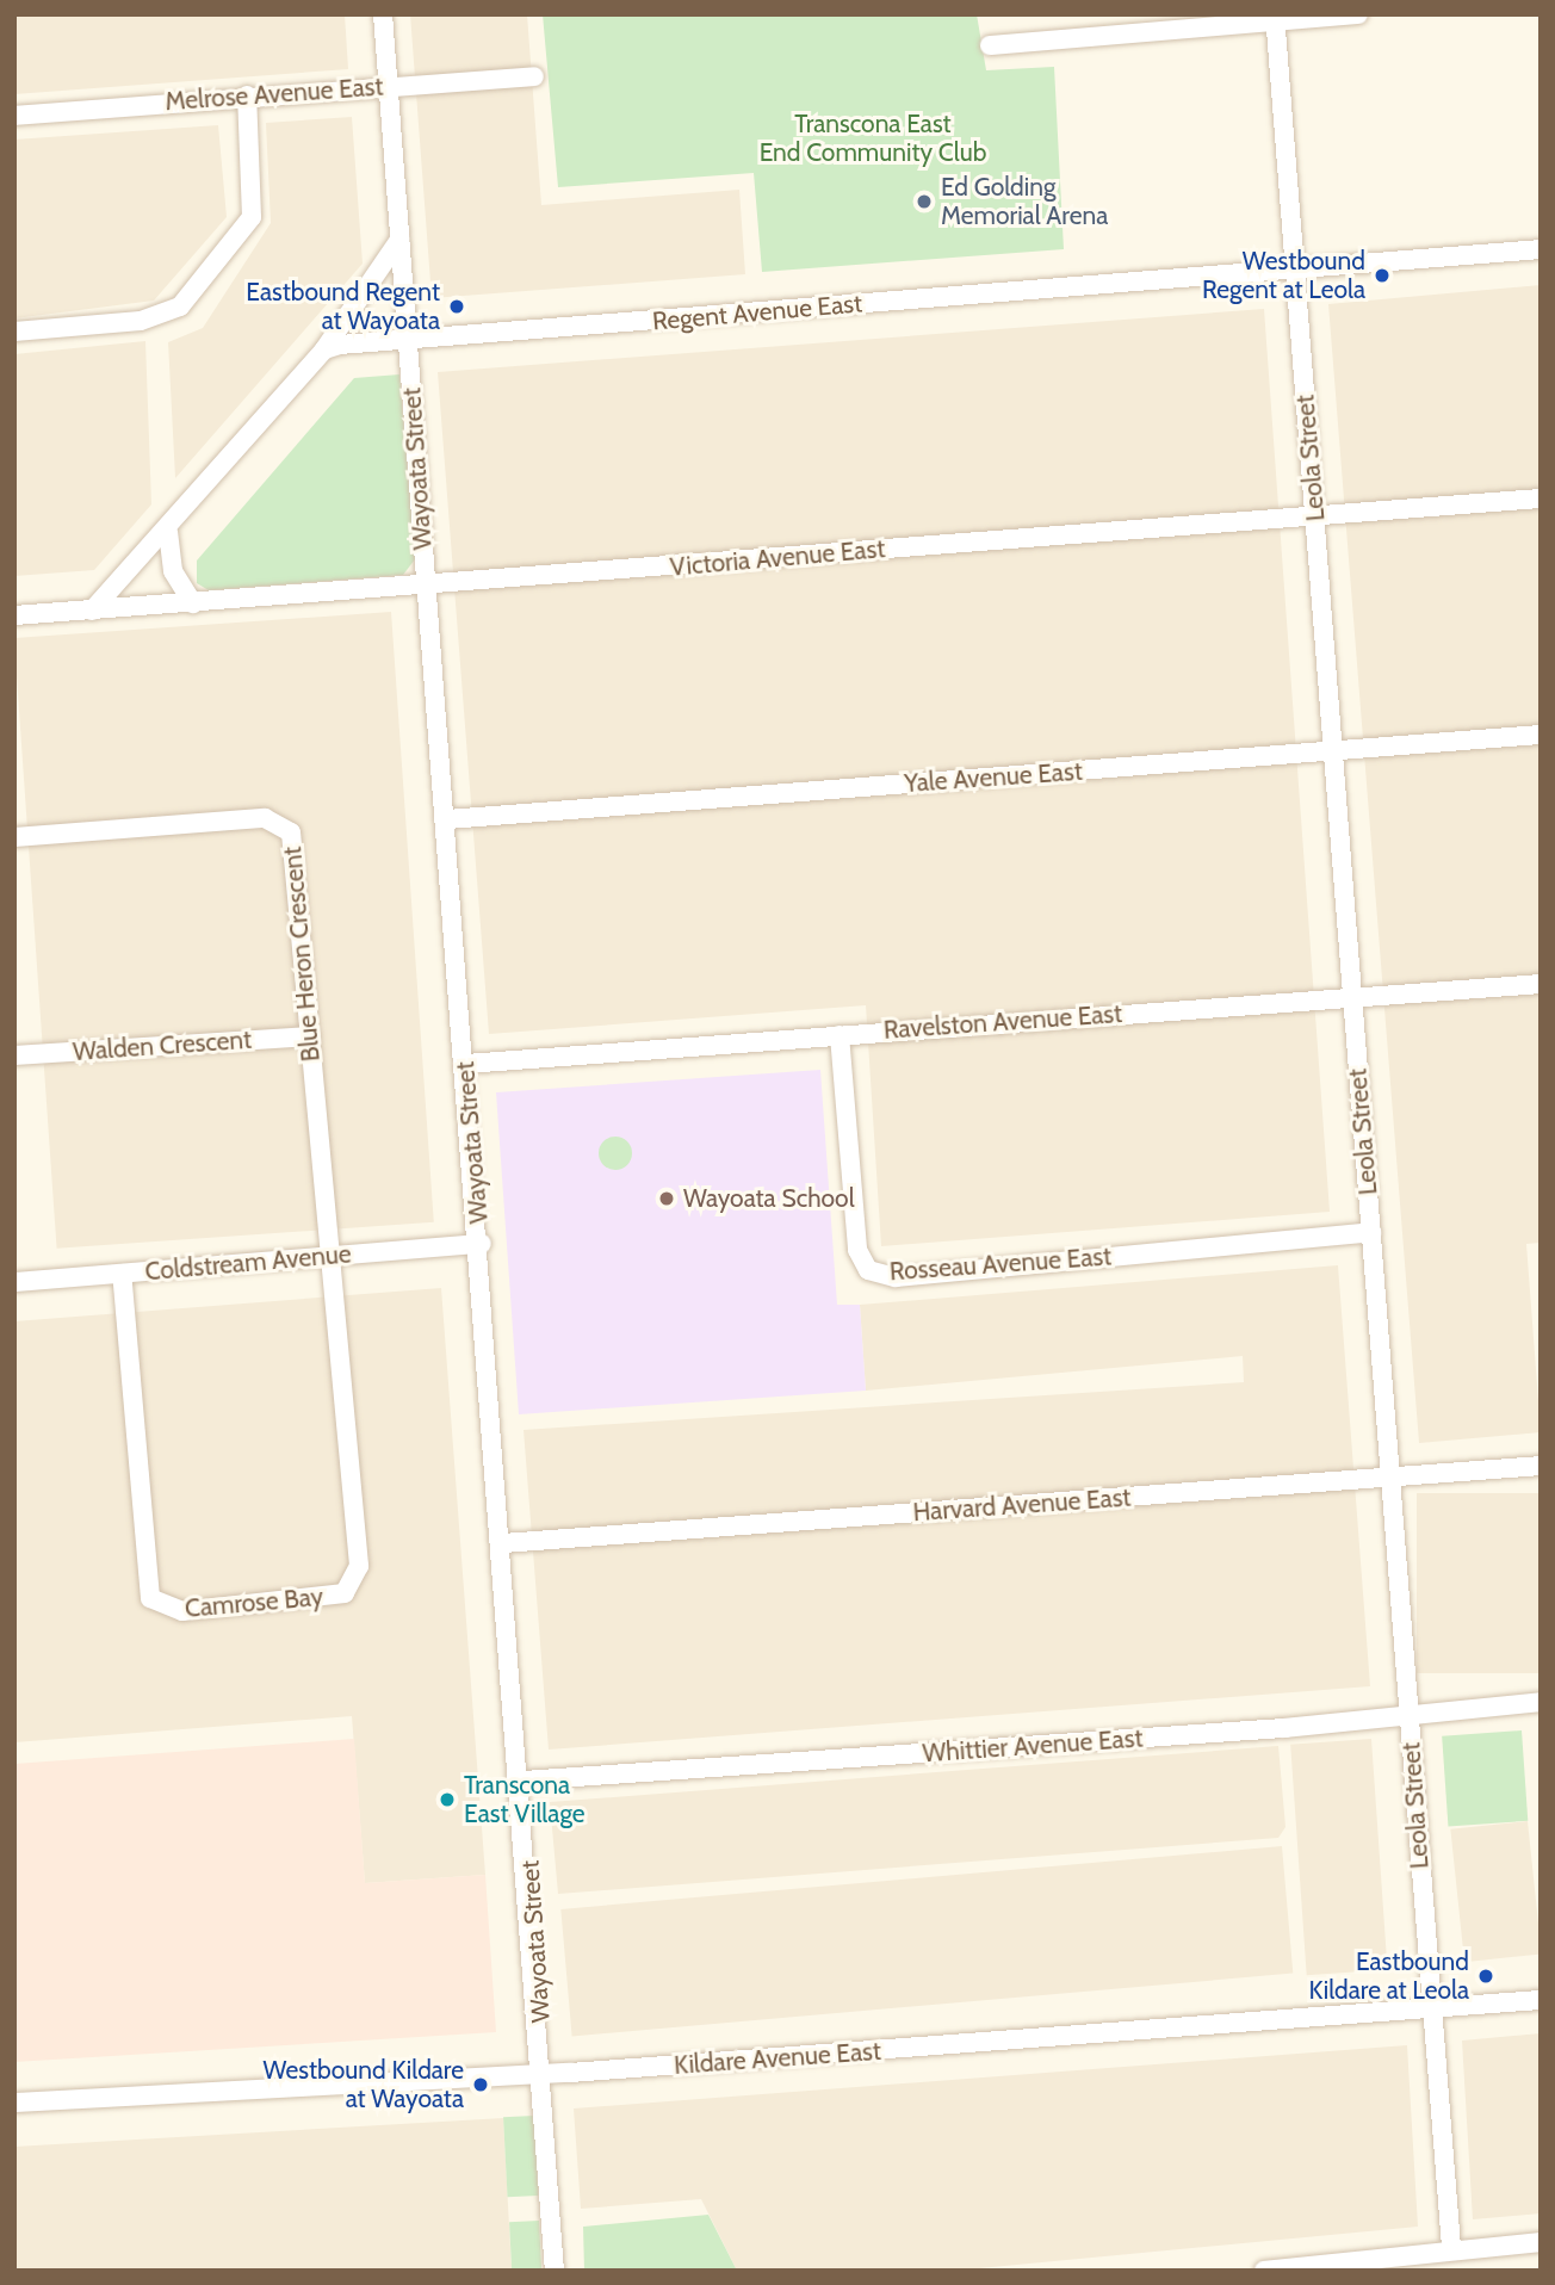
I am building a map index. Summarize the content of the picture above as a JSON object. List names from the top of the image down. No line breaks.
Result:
{"streets":{"street":["Melrose Avenue East","Regent Avenue East","Leola Street","Wayoata Street","Victoria Avenue East","Yale Avenue East","Blue Heron Crescent","Ravelston Avenue East","Walden Crescent","Coldstream Avenue","Rosseau Avenue East","Harvard Avenue East","Camrose Bay","Whittier Avenue East","Kildare Avenue East"]},"crossings":[["Melrose Avenue East","Wayoata Street"],["Regent Avenue East","Leola Street"],["Regent Avenue East","Wayoata Street"],["Leola Street","Victoria Avenue East"],["Leola Street","Yale Avenue East"],["Leola Street","Ravelston Avenue East"],["Leola Street","Rosseau Avenue East"],["Leola Street","Harvard Avenue East"],["Leola Street","Whittier Avenue East"],["Leola Street","Kildare Avenue East"],["Wayoata Street","Victoria Avenue East"],["Wayoata Street","Yale Avenue East"],["Wayoata Street","Ravelston Avenue East"],["Wayoata Street","Coldstream Avenue"],["Wayoata Street","Harvard Avenue East"],["Wayoata Street","Whittier Avenue East"],["Wayoata Street","Kildare Avenue East"],["Blue Heron Crescent","Walden Crescent"],["Blue Heron Crescent","Coldstream Avenue"],["Blue Heron Crescent","Camrose Bay"],["Ravelston Avenue East","Rosseau Avenue East"],["Coldstream Avenue","Camrose Bay"]],"parks":["Transcona East End Community Club"],"places":["Ed Golding Memorial Arena","Westbound Regent at Leola","Eastbound Regent at Wayoata","Wayoata School","Transcona East Village","Eastbound Kildare at Leola","Westbound Kildare at Wayoata"]}
